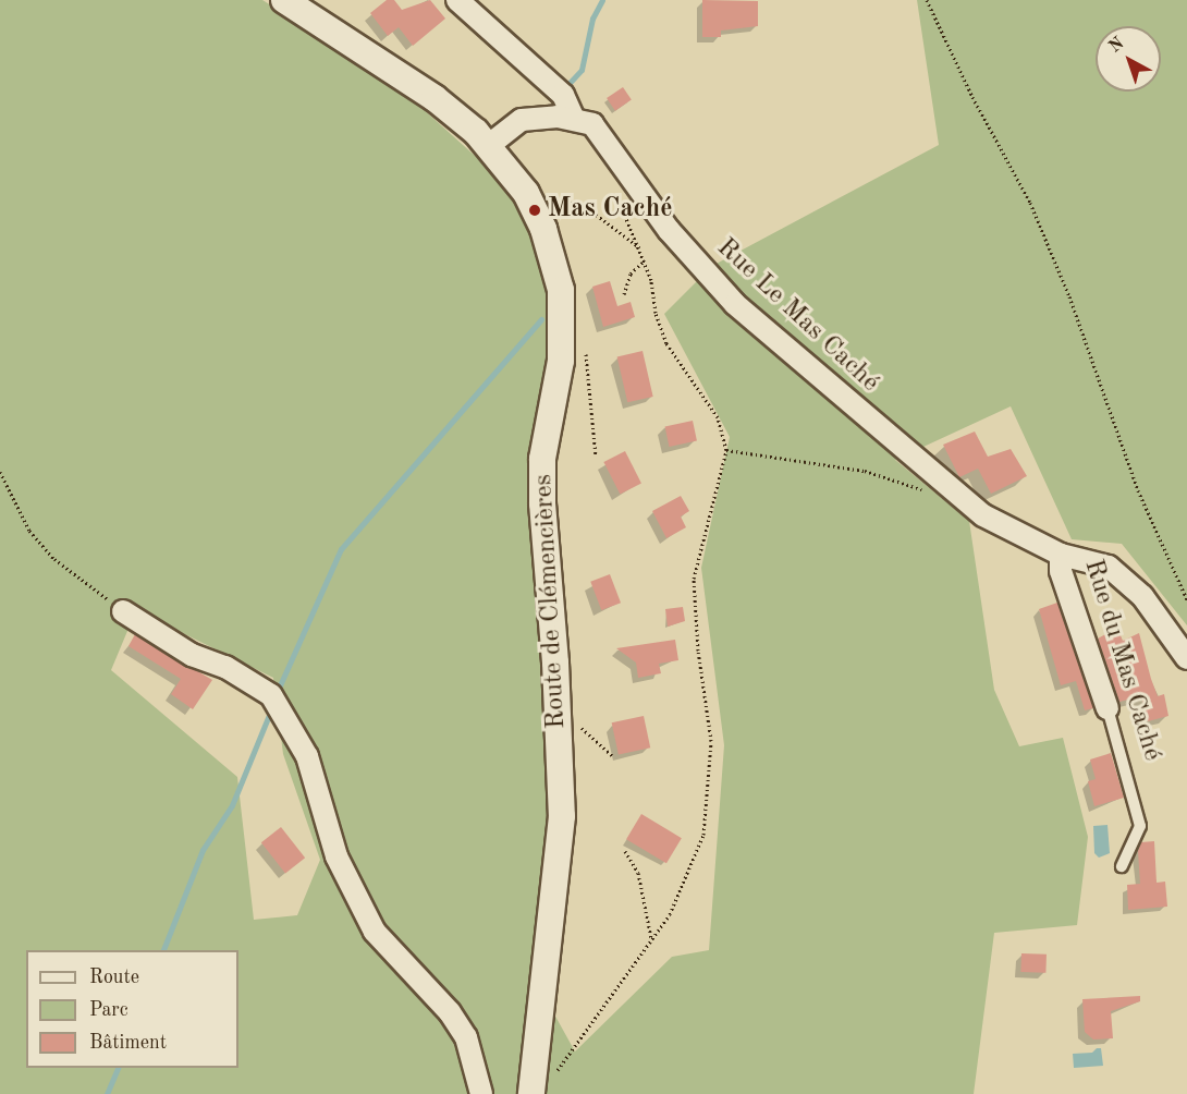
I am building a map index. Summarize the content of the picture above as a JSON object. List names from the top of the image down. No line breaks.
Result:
{"streets":{"street":["Rue Le Mas Caché","Route de Clémencières","Rue du Mas Caché"]},"crossings":[["Rue Le Mas Caché","Rue du Mas Caché"]],"places":["Mas Caché"],"legend":["Route","Parc","Bâtiment"],"north":"top left"}
